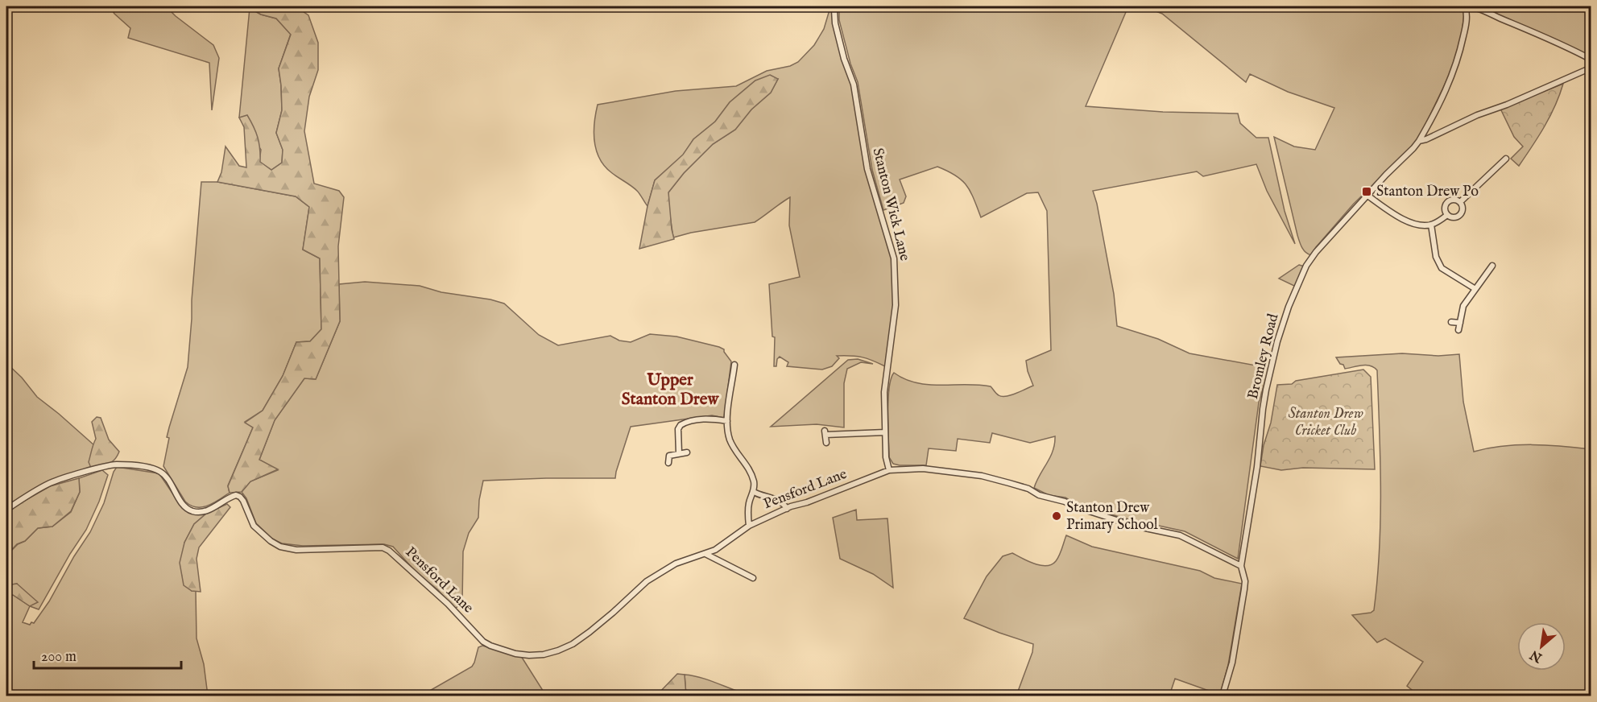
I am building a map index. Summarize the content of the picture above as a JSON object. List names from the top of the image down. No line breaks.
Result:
{"streets":{"street":["Stanton Wick Lane","Bromley Road","Pensford Lane"]},"crossings":[["Stanton Wick Lane","Pensford Lane"],["Bromley Road","Pensford Lane"]],"districts":["Upper Stanton Drew"],"parks":["Stanton Drew Cricket Club"],"places":{"transit":["Stanton Drew Po"],"other":["Stanton Drew Primary School"]},"scale_bar":"200 m","north":"bottom left"}
